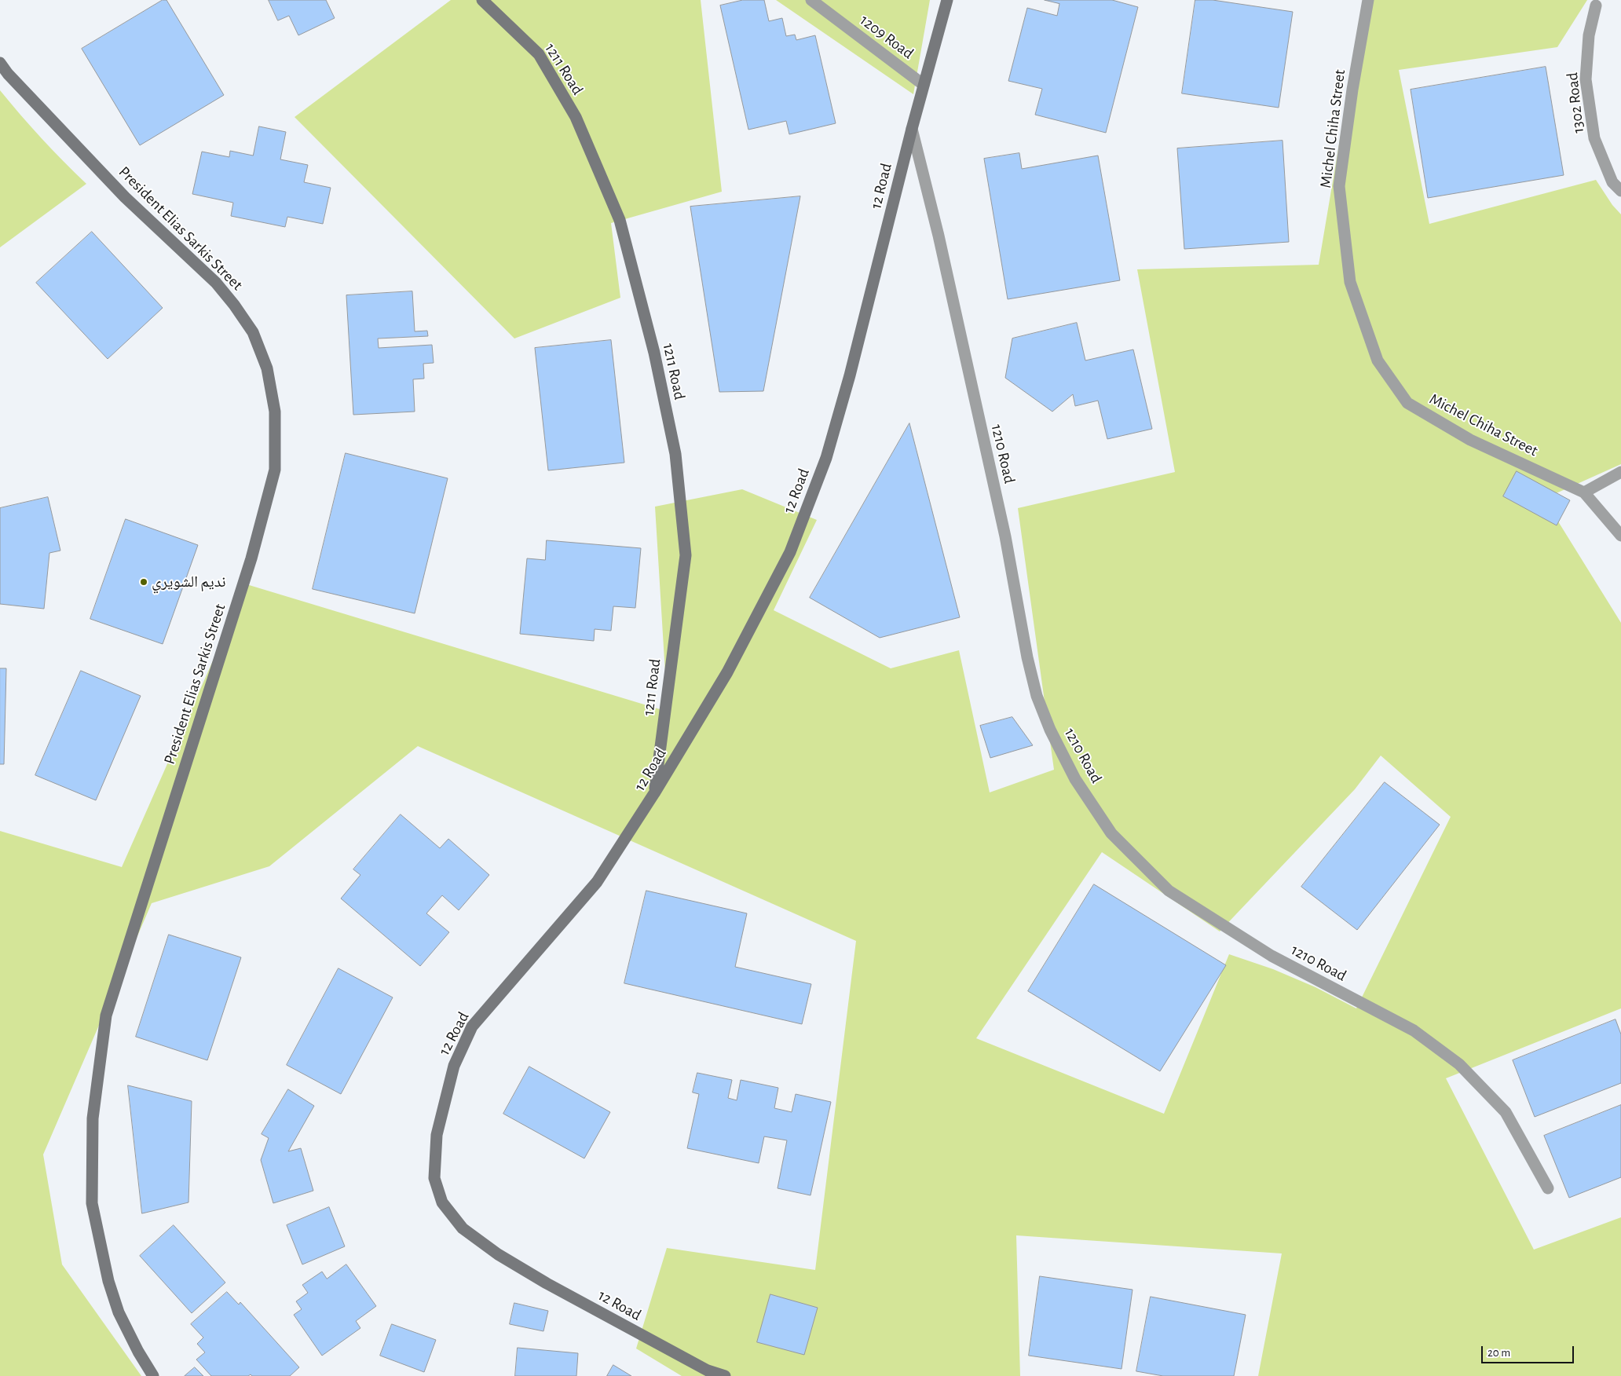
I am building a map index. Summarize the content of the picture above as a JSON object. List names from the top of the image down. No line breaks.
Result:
{"streets":{"main road":["1211 Road","12 Road","President Elias Sarkis Street"],"street":["1209 Road","1302 Road","Michel Chiha Street","1210 Road"]},"crossings":[["1209 Road","12 Road"],["1211 Road","12 Road"],["12 Road","1210 Road"]],"places":["نديم الشويري"],"scale_bar":"20 m"}
